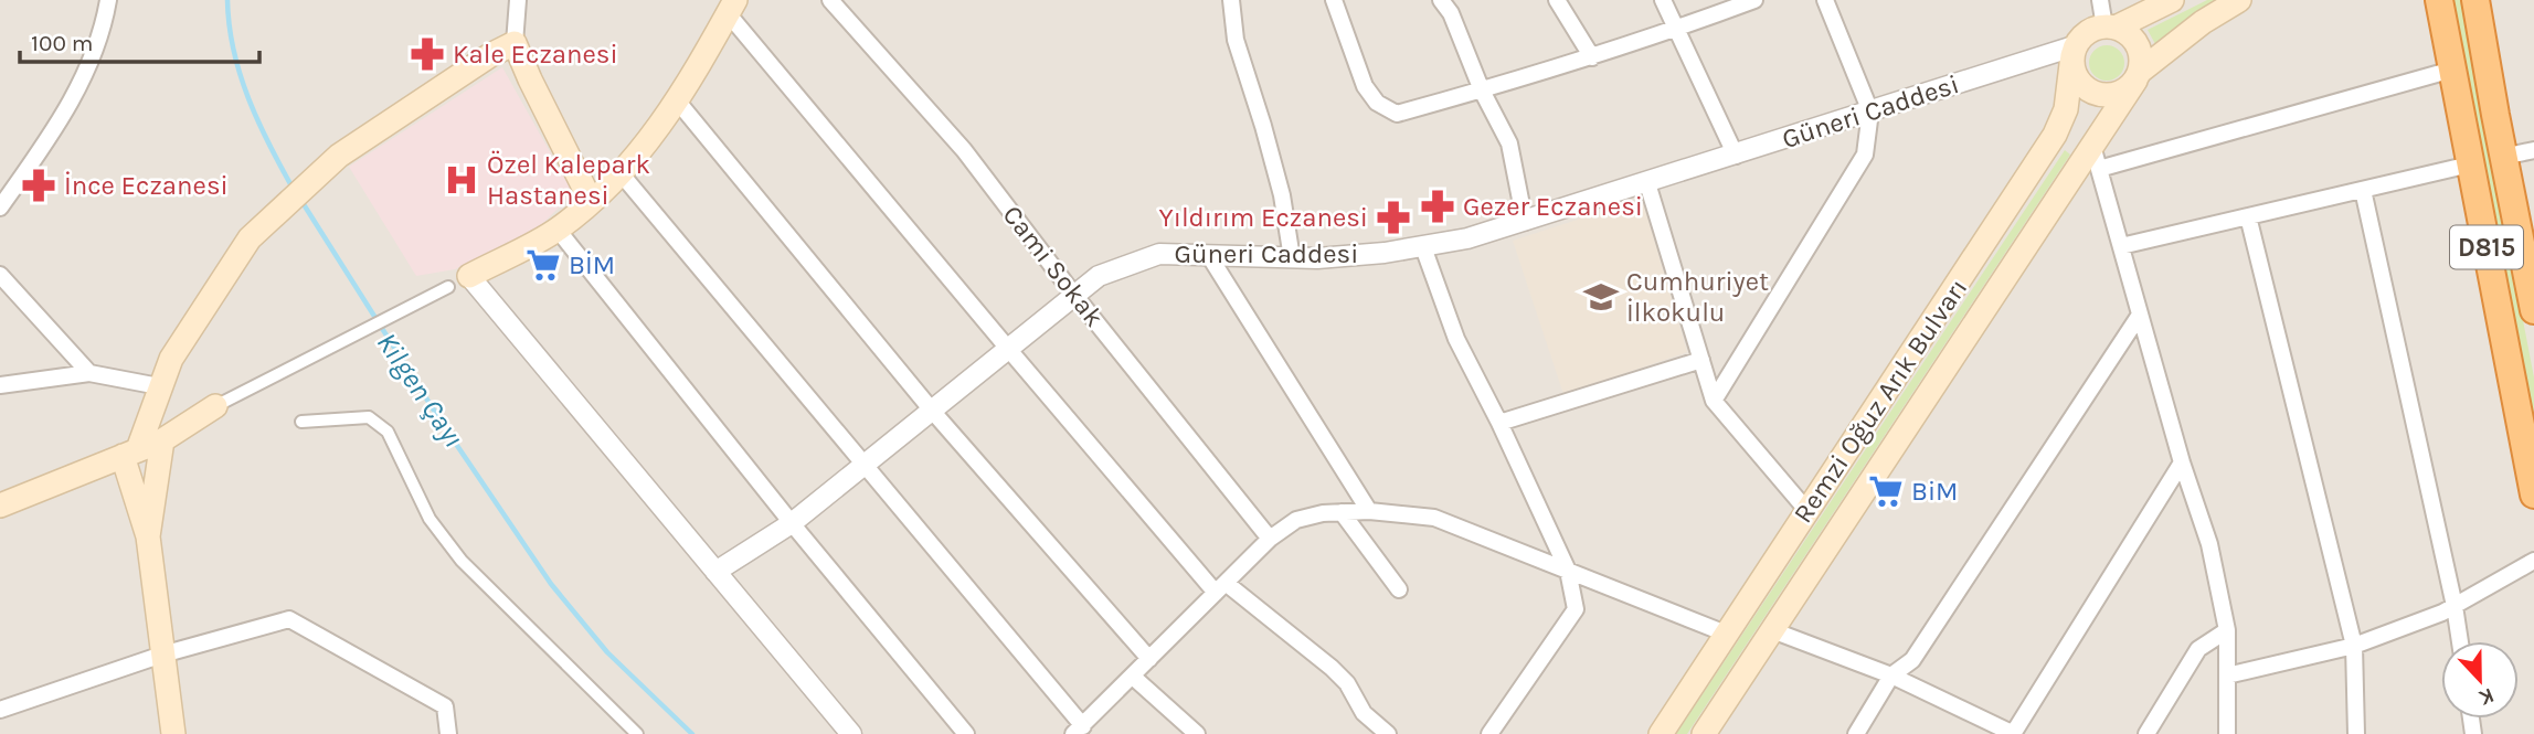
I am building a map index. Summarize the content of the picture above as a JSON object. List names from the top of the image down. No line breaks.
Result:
{"streets":{"highway":["D815"],"main road":["Güneri Caddesi","Remzi Oğuz Arık Bulvarı"],"street":["Cami Sokak"]},"crossings":[["Güneri Caddesi","Cami Sokak"],["Güneri Caddesi","Remzi Oğuz Arık Bulvarı"]],"water":["Kilgen Çayı"],"places":{"pharmacy":["Kale Eczanesi","İnce Eczanesi","Gezer Eczanesi","Yıldırım Eczanesi"],"hospital":["Özel Kalepark Hastanesi"],"supermarket":["BİM","BiM"],"school or university":["Cumhuriyet İlkokulu"]},"scale_bar":"100 m","north":"bottom"}
